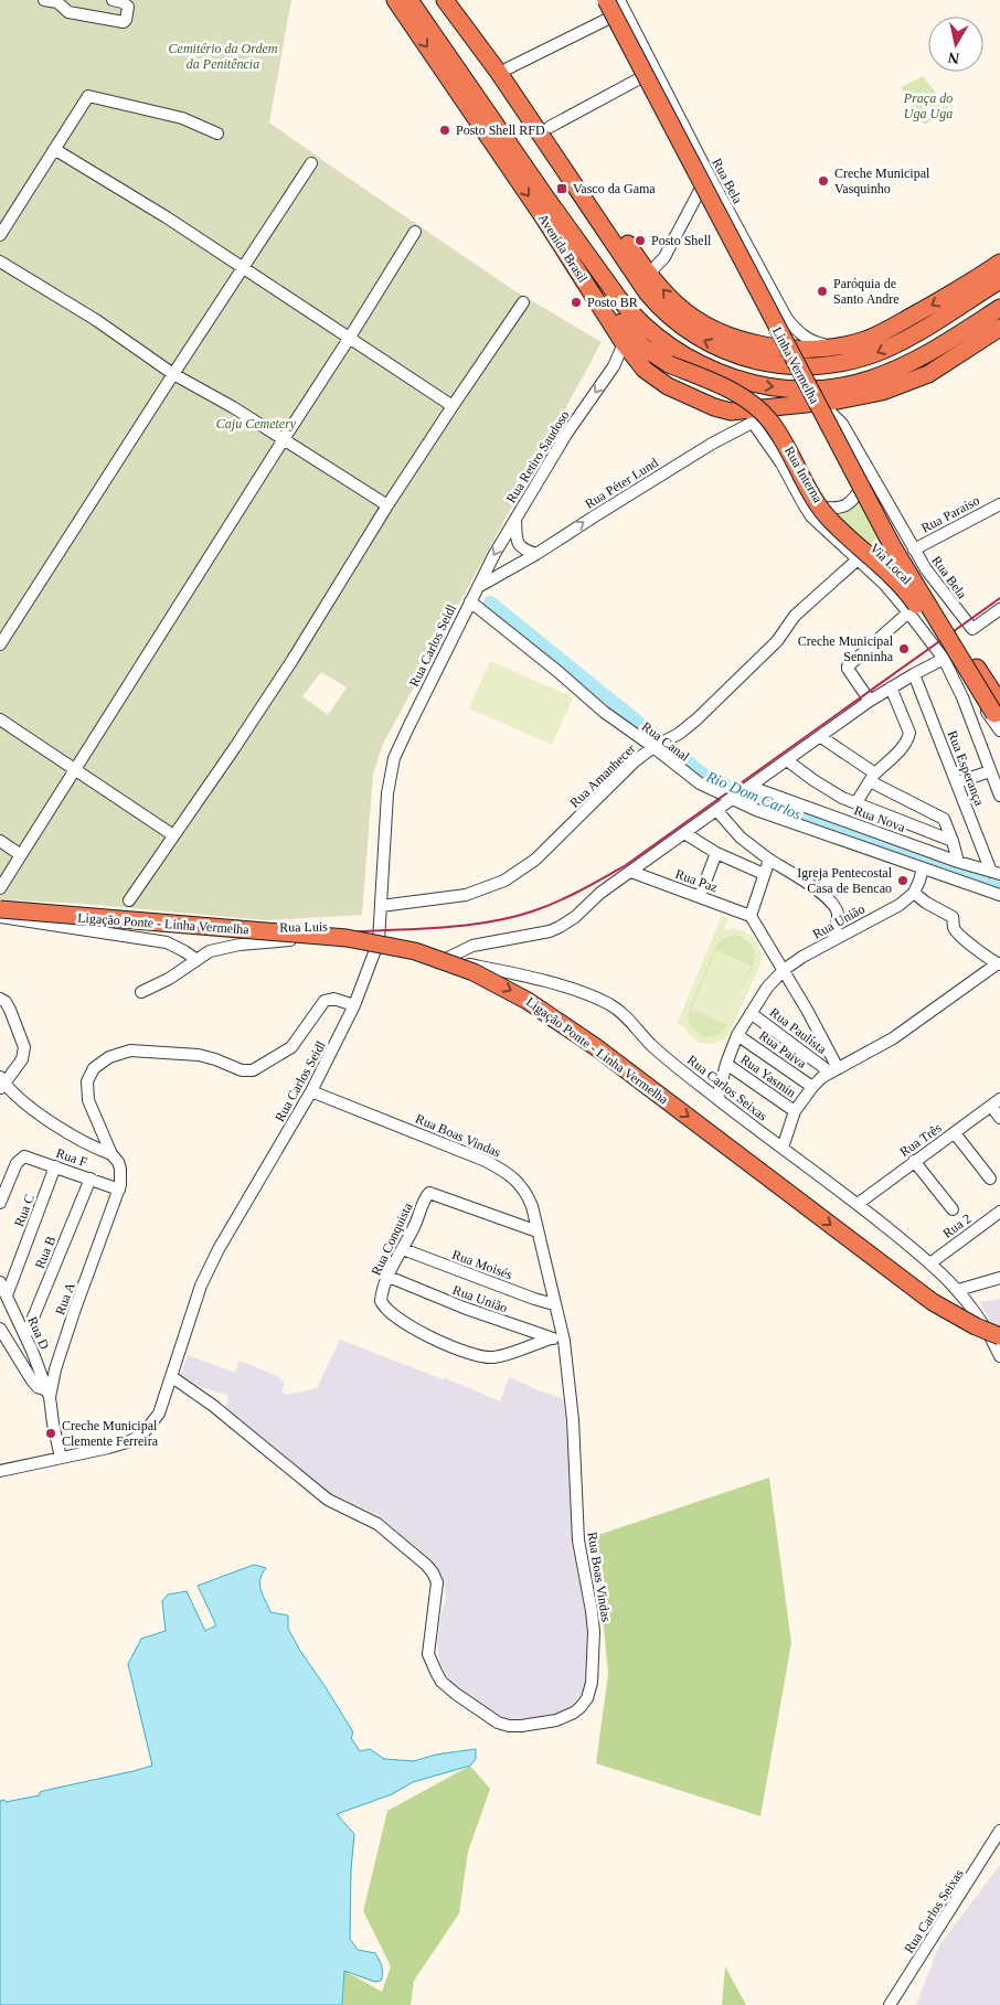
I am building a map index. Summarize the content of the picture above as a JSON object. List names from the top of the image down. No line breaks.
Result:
{"streets":{"highway":["Avenida Brasil","Linha Vermelha","Ligação Ponte - Linha Vermelha"],"street":["Rua Bela","Rua Retiro Saudoso","Rua Interna","Rua Péter Lund","Rua Paraíso","Via Local","Rua Carlos Seidl","Rua Canal","Rua Esperança","Rua Amanhecer","Rua Nova","Rua Paz","Rua União","Rua Luis","Rua Paulista","Rua Paiva","Rua Yasmin","Rua Carlos Seixas","Rua Boas Vindas","Rua Três","Rua F","Rua C","Rua 2","Rua Conquista","Rua B","Rua Moisés","Rua A","Rua D"]},"crossings":[["Rua Bela","Avenida Brasil"],["Rua Bela","Linha Vermelha"],["Rua Bela","Rua Paraíso"],["Avenida Brasil","Rua Retiro Saudoso"],["Avenida Brasil","Rua Péter Lund"],["Rua Retiro Saudoso","Rua Péter Lund"],["Rua Retiro Saudoso","Rua Carlos Seidl"],["Rua Interna","Rua Péter Lund"],["Rua Interna","Via Local"],["Rua Interna","Rua Amanhecer"],["Rua Péter Lund","Rua Carlos Seidl"],["Rua Carlos Seidl","Rua Canal"],["Rua Carlos Seidl","Rua Amanhecer"],["Rua Carlos Seidl","Rua Luis"],["Rua Carlos Seidl","Rua Carlos Seixas"],["Rua Carlos Seidl","Rua Boas Vindas"],["Rua Carlos Seidl","Rua A"],["Rua Canal","Rua Amanhecer"],["Rua Canal","Rua Nova"],["Rua Esperança","Rua Nova"],["Rua União","Rua Paulista"],["Rua União","Rua Paiva"],["Rua União","Rua Yasmin"],["Rua União","Rua Carlos Seixas"],["Rua União","Rua Boas Vindas"],["Rua União","Rua Conquista"],["Rua Luis","Rua Carlos Seixas"],["Rua Carlos Seixas","Rua Três"],["Rua Carlos Seixas","Rua 2"],["Rua Boas Vindas","Rua Conquista"],["Rua Boas Vindas","Rua Moisés"],["Rua F","Rua C"],["Rua F","Rua B"],["Rua F","Rua A"],["Rua C","Rua D"],["Rua Conquista","Rua Moisés"],["Rua B","Rua D"],["Rua A","Rua D"]],"one_way":["Rua Retiro Saudoso","Rua Péter Lund","Ligação Ponte - Linha Vermelha"],"water":["Rio Dom Carlos"],"parks":["Cemitério da Ordem da Penitência","Praça do Uga Uga","Caju Cemetery"],"places":{"other":["Posto Shell RFD","Creche Municipal Vasquinho","Posto Shell","Paróquia de Santo Andre","Posto BR","Creche Municipal Senninha","Igreja Pentecostal Casa de Bencao","Creche Municipal Clemente Ferreira"],"transit":["Vasco da Gama"]},"north":"bottom"}
